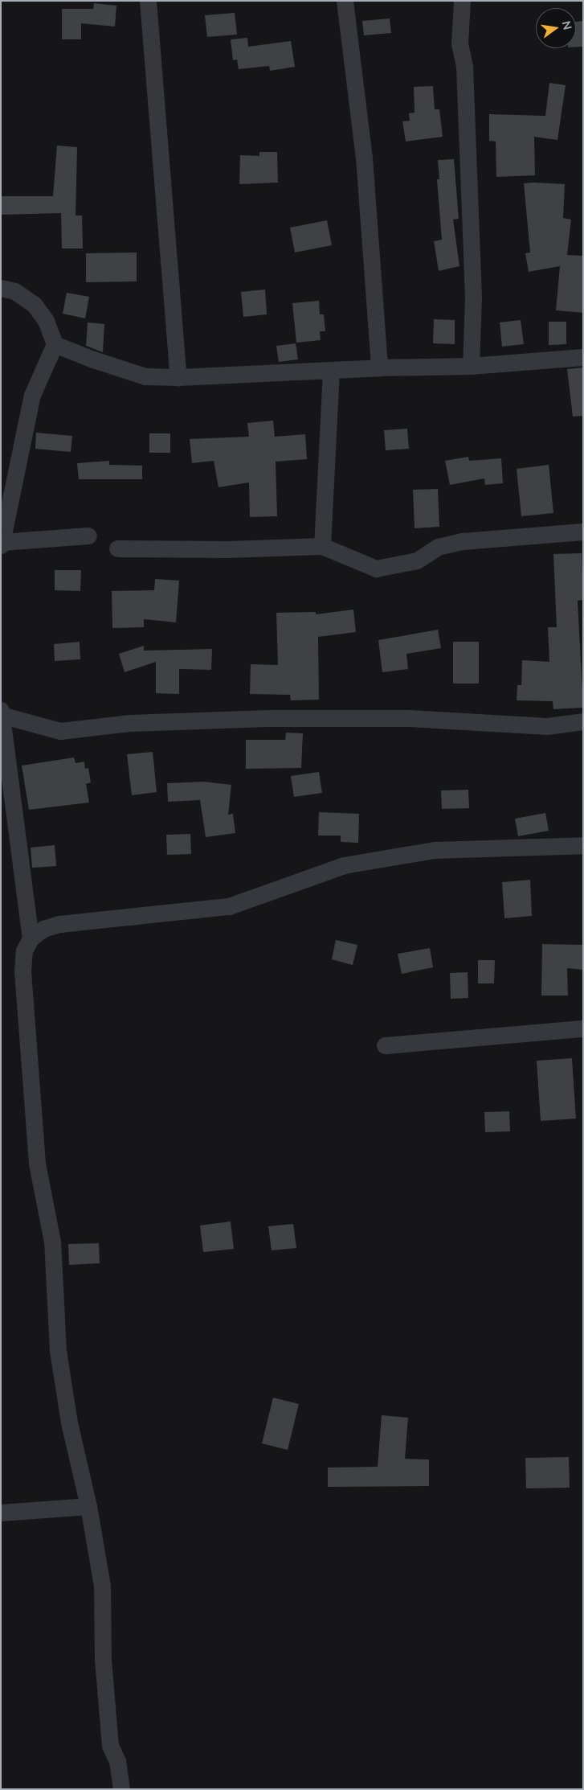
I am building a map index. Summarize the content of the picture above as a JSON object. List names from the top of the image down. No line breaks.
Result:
{"north":"right"}
